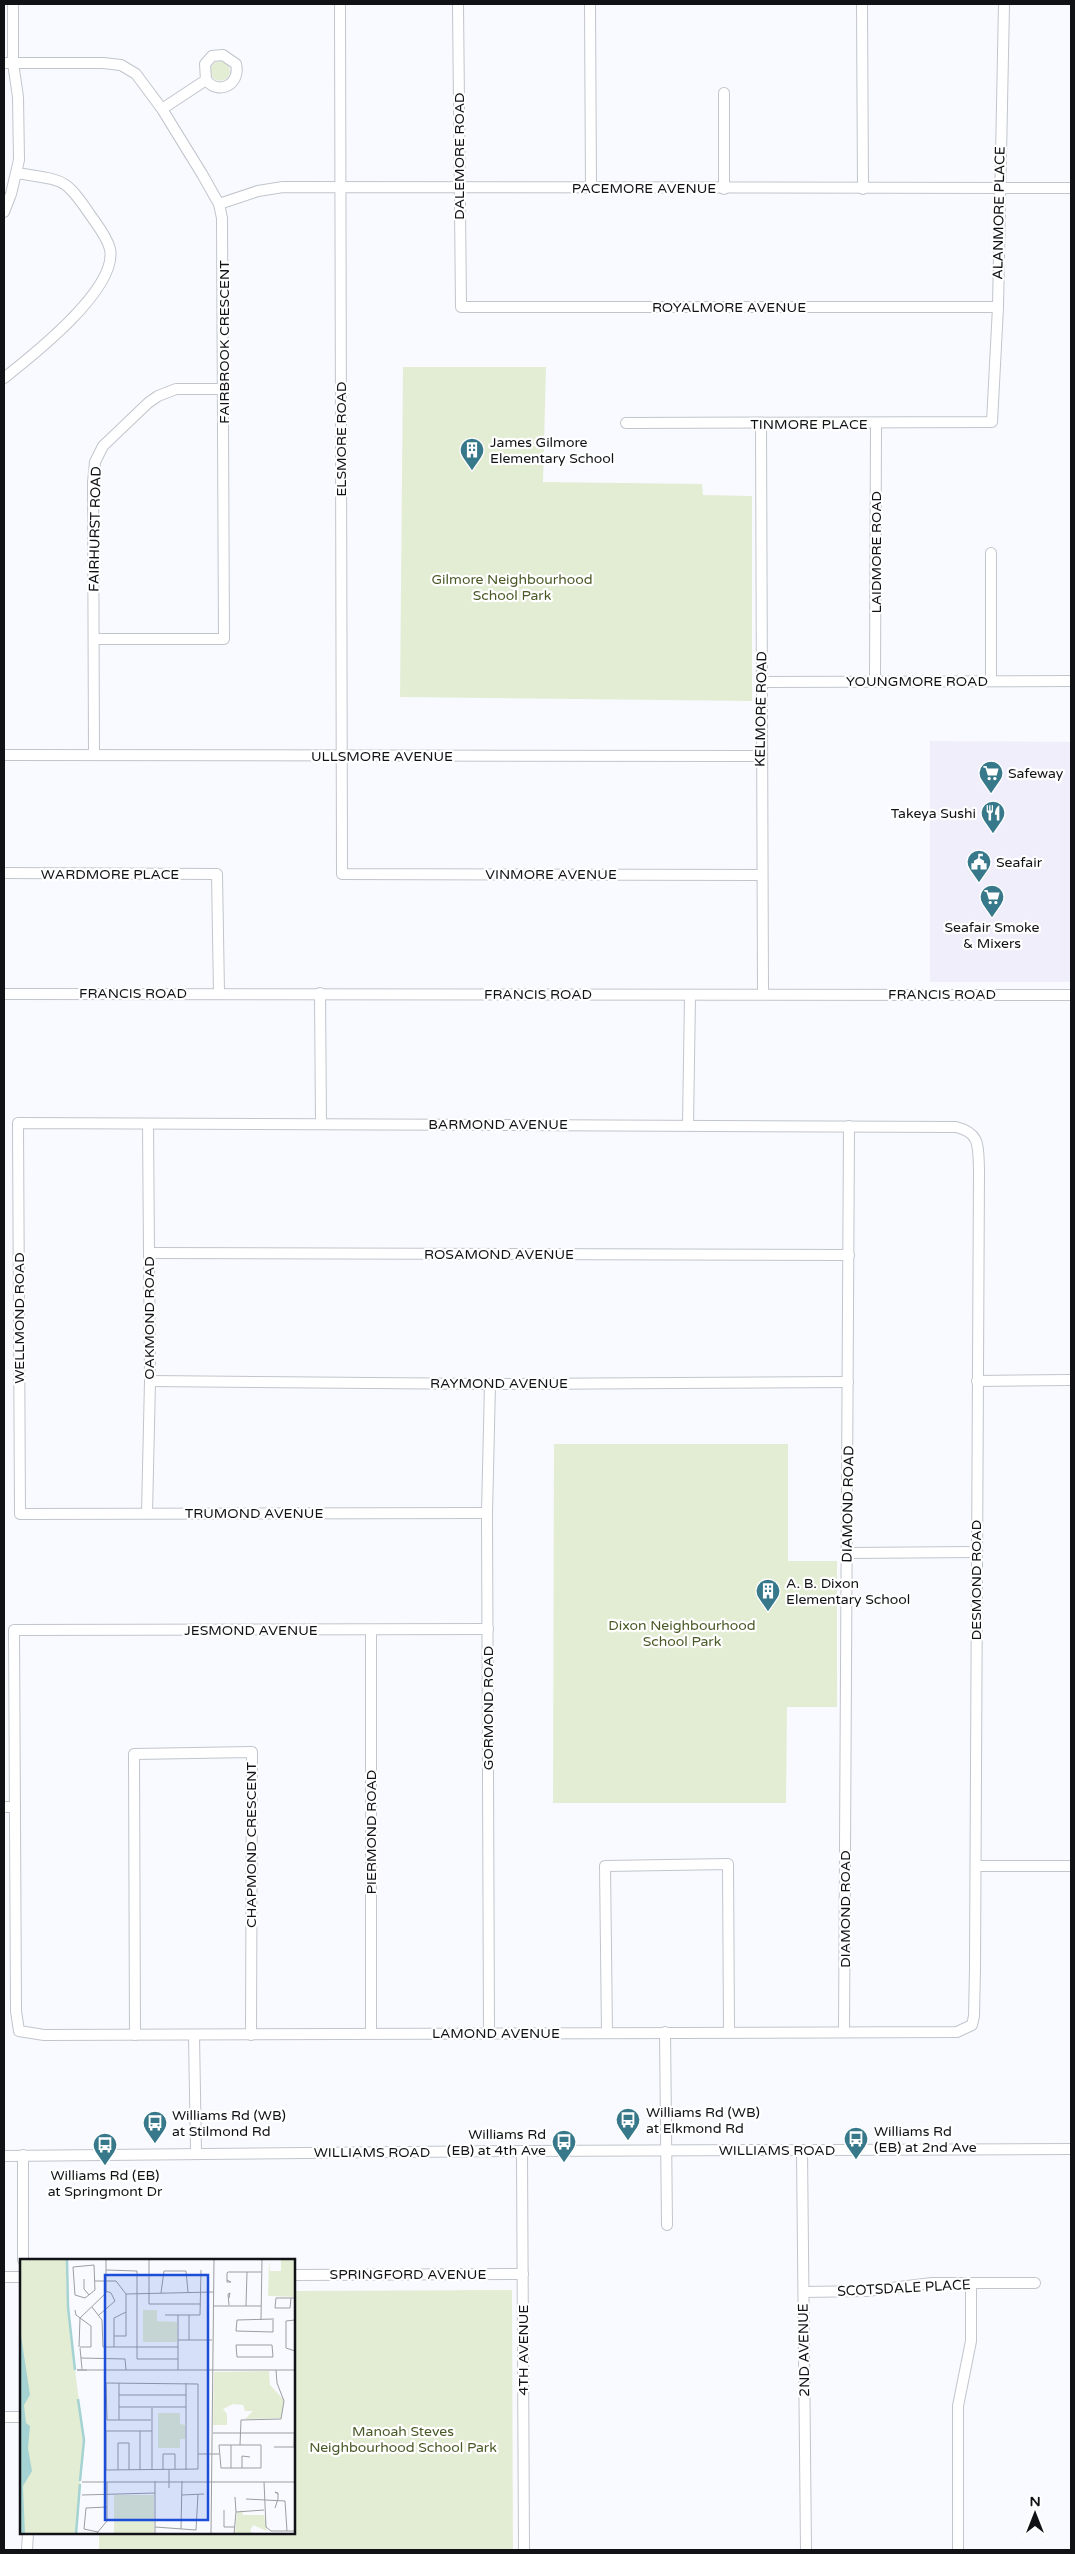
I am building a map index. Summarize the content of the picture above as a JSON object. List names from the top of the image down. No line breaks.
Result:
{"streets":{"street":["DALEMORE ROAD","PACEMORE AVENUE","ALANMORE PLACE","ROYALMORE AVENUE","FAIRBROOK CRESCENT","TINMORE PLACE","ELSMORE ROAD","FAIRHURST ROAD","LAIDMORE ROAD","YOUNGMORE ROAD","KELMORE ROAD","ULLSMORE AVENUE","WARDMORE PLACE","VINMORE AVENUE","FRANCIS ROAD","BARMOND AVENUE","ROSAMOND AVENUE","WELLMOND ROAD","OAKMOND ROAD","RAYMOND AVENUE","DIAMOND ROAD","TRUMOND AVENUE","DESMOND ROAD","JESMOND AVENUE","GORMOND ROAD","PIERMOND ROAD","CHAPMOND CRESCENT","LAMOND AVENUE","WILLIAMS ROAD","SPRINGFORD AVENUE","SCOTSDALE PLACE","4TH AVENUE","2ND AVENUE"]},"crossings":[["DALEMORE ROAD","PACEMORE AVENUE"],["DALEMORE ROAD","ROYALMORE AVENUE"],["PACEMORE AVENUE","ALANMORE PLACE"],["PACEMORE AVENUE","FAIRBROOK CRESCENT"],["PACEMORE AVENUE","ELSMORE ROAD"],["ALANMORE PLACE","ROYALMORE AVENUE"],["ALANMORE PLACE","TINMORE PLACE"],["FAIRBROOK CRESCENT","FAIRHURST ROAD"],["TINMORE PLACE","LAIDMORE ROAD"],["TINMORE PLACE","KELMORE ROAD"],["ELSMORE ROAD","ULLSMORE AVENUE"],["ELSMORE ROAD","VINMORE AVENUE"],["FAIRHURST ROAD","ULLSMORE AVENUE"],["LAIDMORE ROAD","YOUNGMORE ROAD"],["YOUNGMORE ROAD","KELMORE ROAD"],["KELMORE ROAD","ULLSMORE AVENUE"],["KELMORE ROAD","VINMORE AVENUE"],["KELMORE ROAD","FRANCIS ROAD"],["WARDMORE PLACE","FRANCIS ROAD"],["BARMOND AVENUE","WELLMOND ROAD"],["BARMOND AVENUE","OAKMOND ROAD"],["BARMOND AVENUE","DIAMOND ROAD"],["BARMOND AVENUE","DESMOND ROAD"],["ROSAMOND AVENUE","OAKMOND ROAD"],["ROSAMOND AVENUE","DIAMOND ROAD"],["WELLMOND ROAD","TRUMOND AVENUE"],["OAKMOND ROAD","RAYMOND AVENUE"],["OAKMOND ROAD","TRUMOND AVENUE"],["RAYMOND AVENUE","DIAMOND ROAD"],["RAYMOND AVENUE","GORMOND ROAD"],["DIAMOND ROAD","LAMOND AVENUE"],["TRUMOND AVENUE","GORMOND ROAD"],["DESMOND ROAD","LAMOND AVENUE"],["JESMOND AVENUE","GORMOND ROAD"],["JESMOND AVENUE","PIERMOND ROAD"],["JESMOND AVENUE","LAMOND AVENUE"],["GORMOND ROAD","LAMOND AVENUE"],["PIERMOND ROAD","LAMOND AVENUE"],["CHAPMOND CRESCENT","LAMOND AVENUE"],["WILLIAMS ROAD","4TH AVENUE"],["WILLIAMS ROAD","2ND AVENUE"],["SPRINGFORD AVENUE","4TH AVENUE"],["SCOTSDALE PLACE","2ND AVENUE"]],"parks":["Gilmore Neighbourhood School Park","Dixon Neighbourhood School Park","Manoah Steves Neighbourhood School Park"],"places":{"building":["James Gilmore Elementary School","A. B. Dixon Elementary School"],"supermarket":["Safeway","Seafair Smoke & Mixers"],"restaurant":["Takeya Sushi"],"public building":["Seafair"],"bus stop":["Williams Rd (WB) at Elkmond Rd","Williams Rd (WB) at Stilmond Rd","Williams Rd (EB) at 2nd Ave","Williams Rd (EB) at 4th Ave","Williams Rd (EB) at Springmont Dr"]},"north":"top"}
